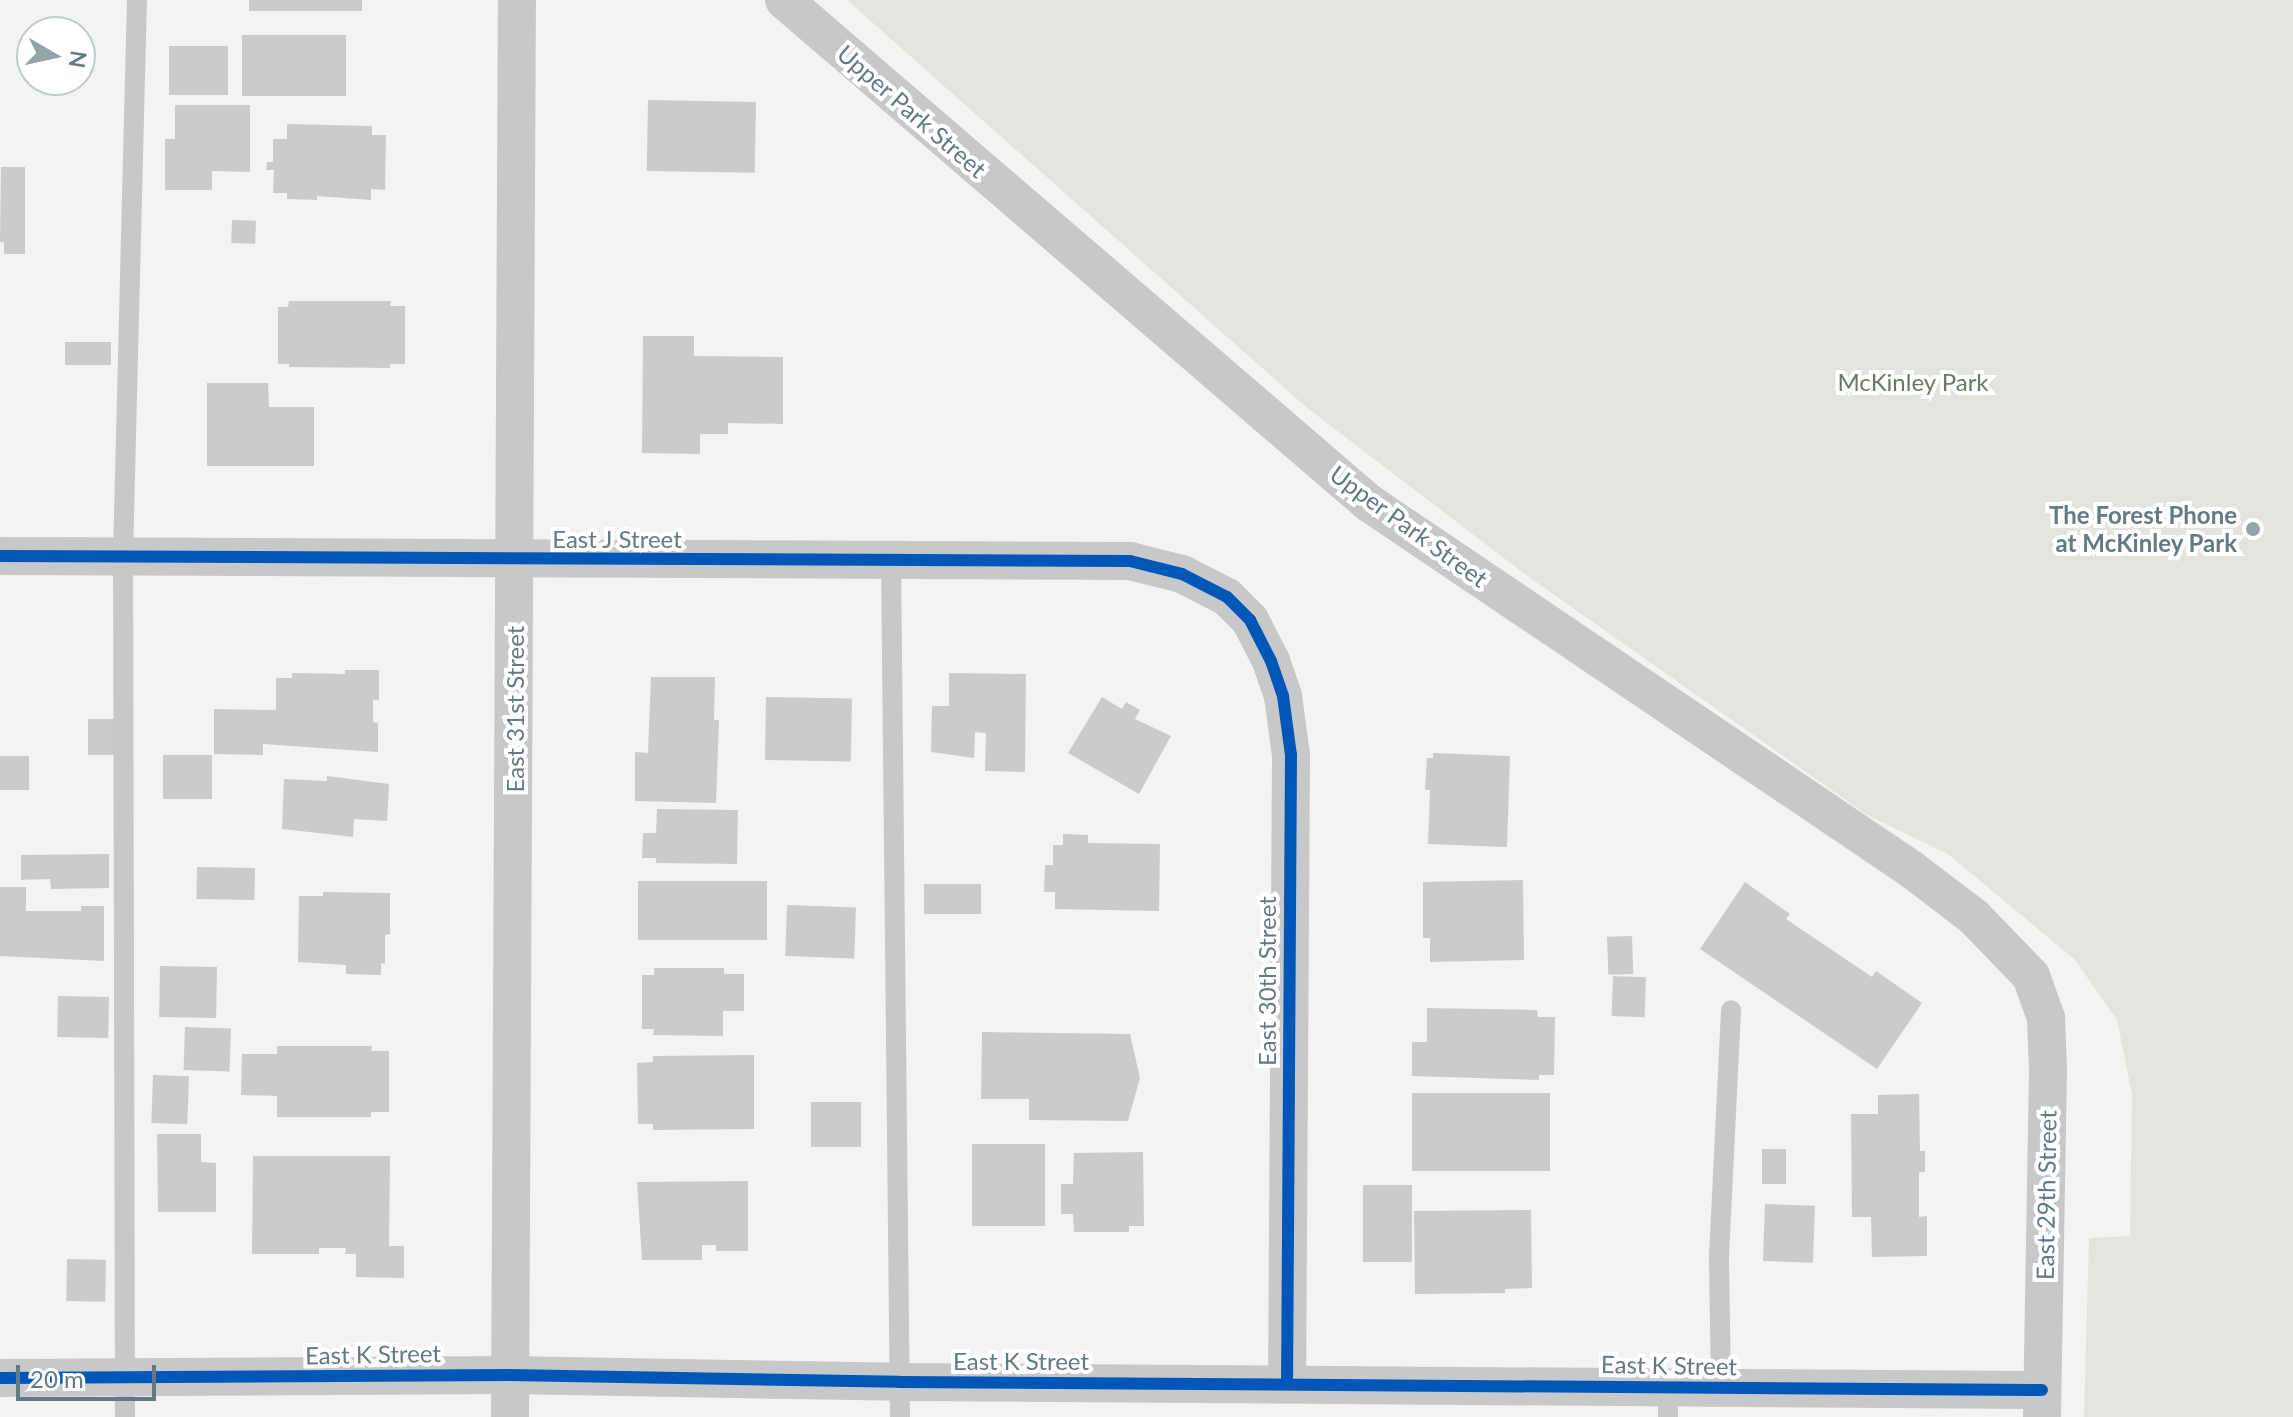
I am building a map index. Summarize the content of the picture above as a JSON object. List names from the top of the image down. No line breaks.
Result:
{"streets":{"street":["Upper Park Street","East J Street","East 31st Street","East 30th Street","East 29th Street","East K Street"]},"crossings":[["Upper Park Street","East 29th Street"],["East J Street","East 31st Street"],["East J Street","East 30th Street"],["East 31st Street","East K Street"],["East 30th Street","East K Street"],["East 29th Street","East K Street"]],"parks":["McKinley Park"],"places":["The Forest Phone at McKinley Park"],"scale_bar":"20 m","north":"right"}
